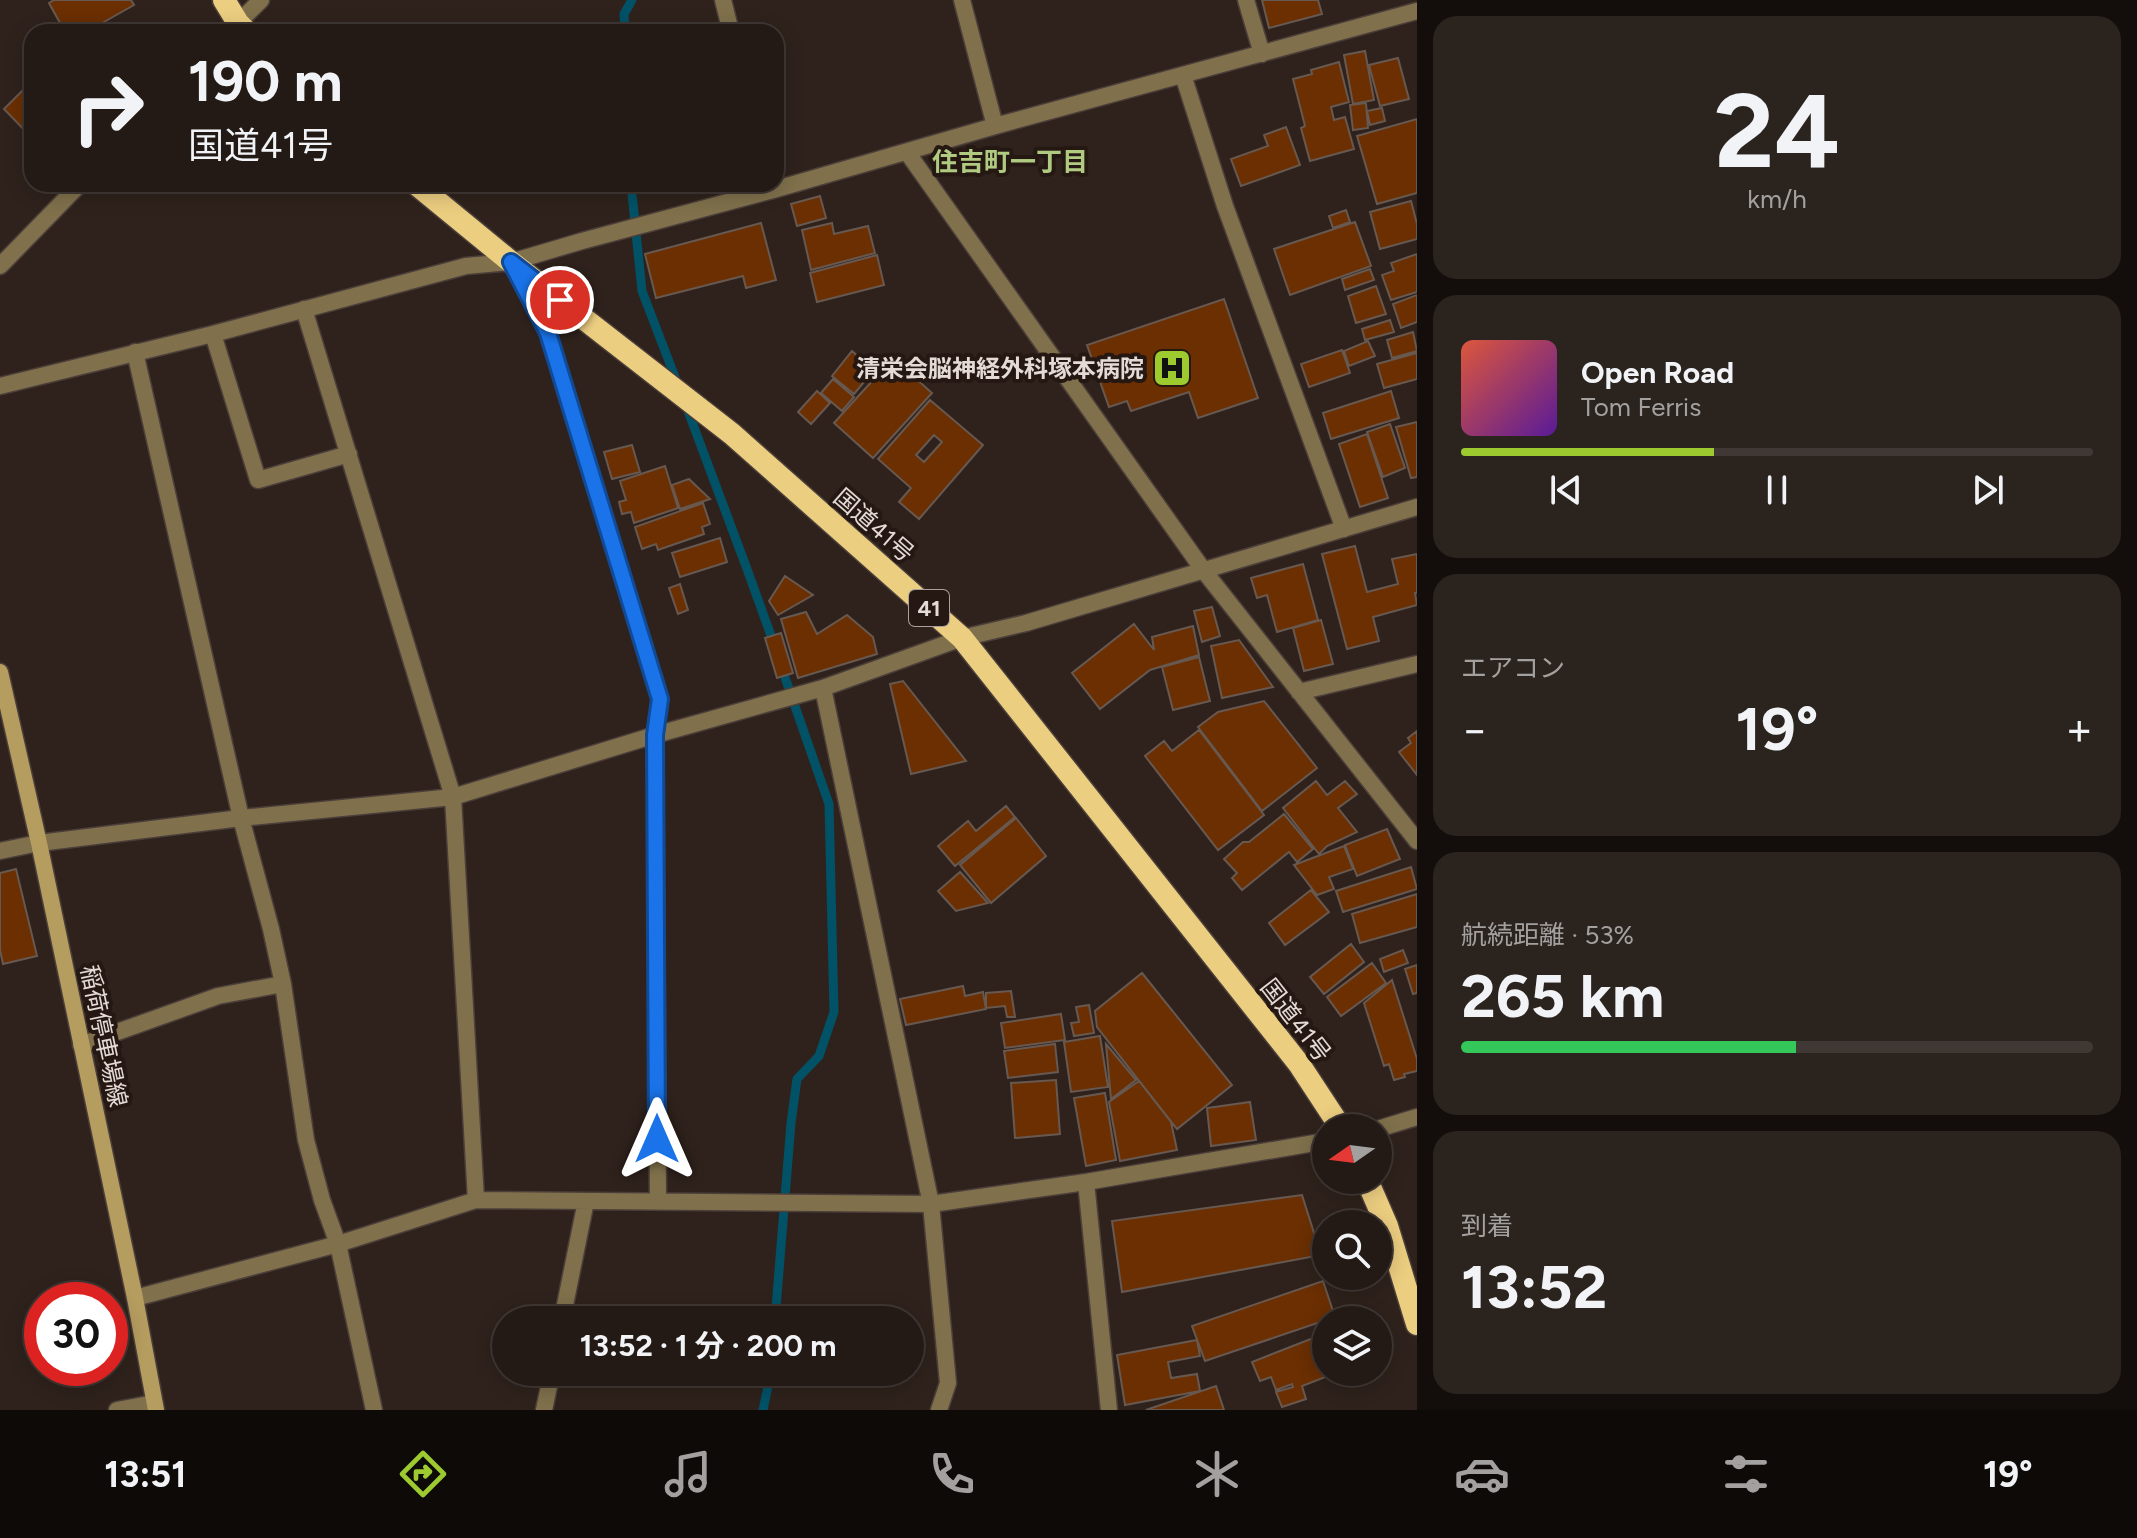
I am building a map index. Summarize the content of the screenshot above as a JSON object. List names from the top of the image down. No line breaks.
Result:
{"streets":{"highway":["国道41号","41"],"main road":["稲荷停車場線"]},"districts":["住吉町一丁目"],"places":{"hospital":["清栄会脳神経外科塚本病院"]},"north":"left","page":{"tile":[["24","km/h"],"エアコン",["航続距離 · 53%","265 km"],["到着","13:52"]],"turn":["190 m","国道41号"],"song":["Open Road","Tom Ferris"],"heat":["−","19°","+"],"limit":"30","trip":"13:52 · 1 分 · 200 m","tabs":["13:51","19°"]}}
